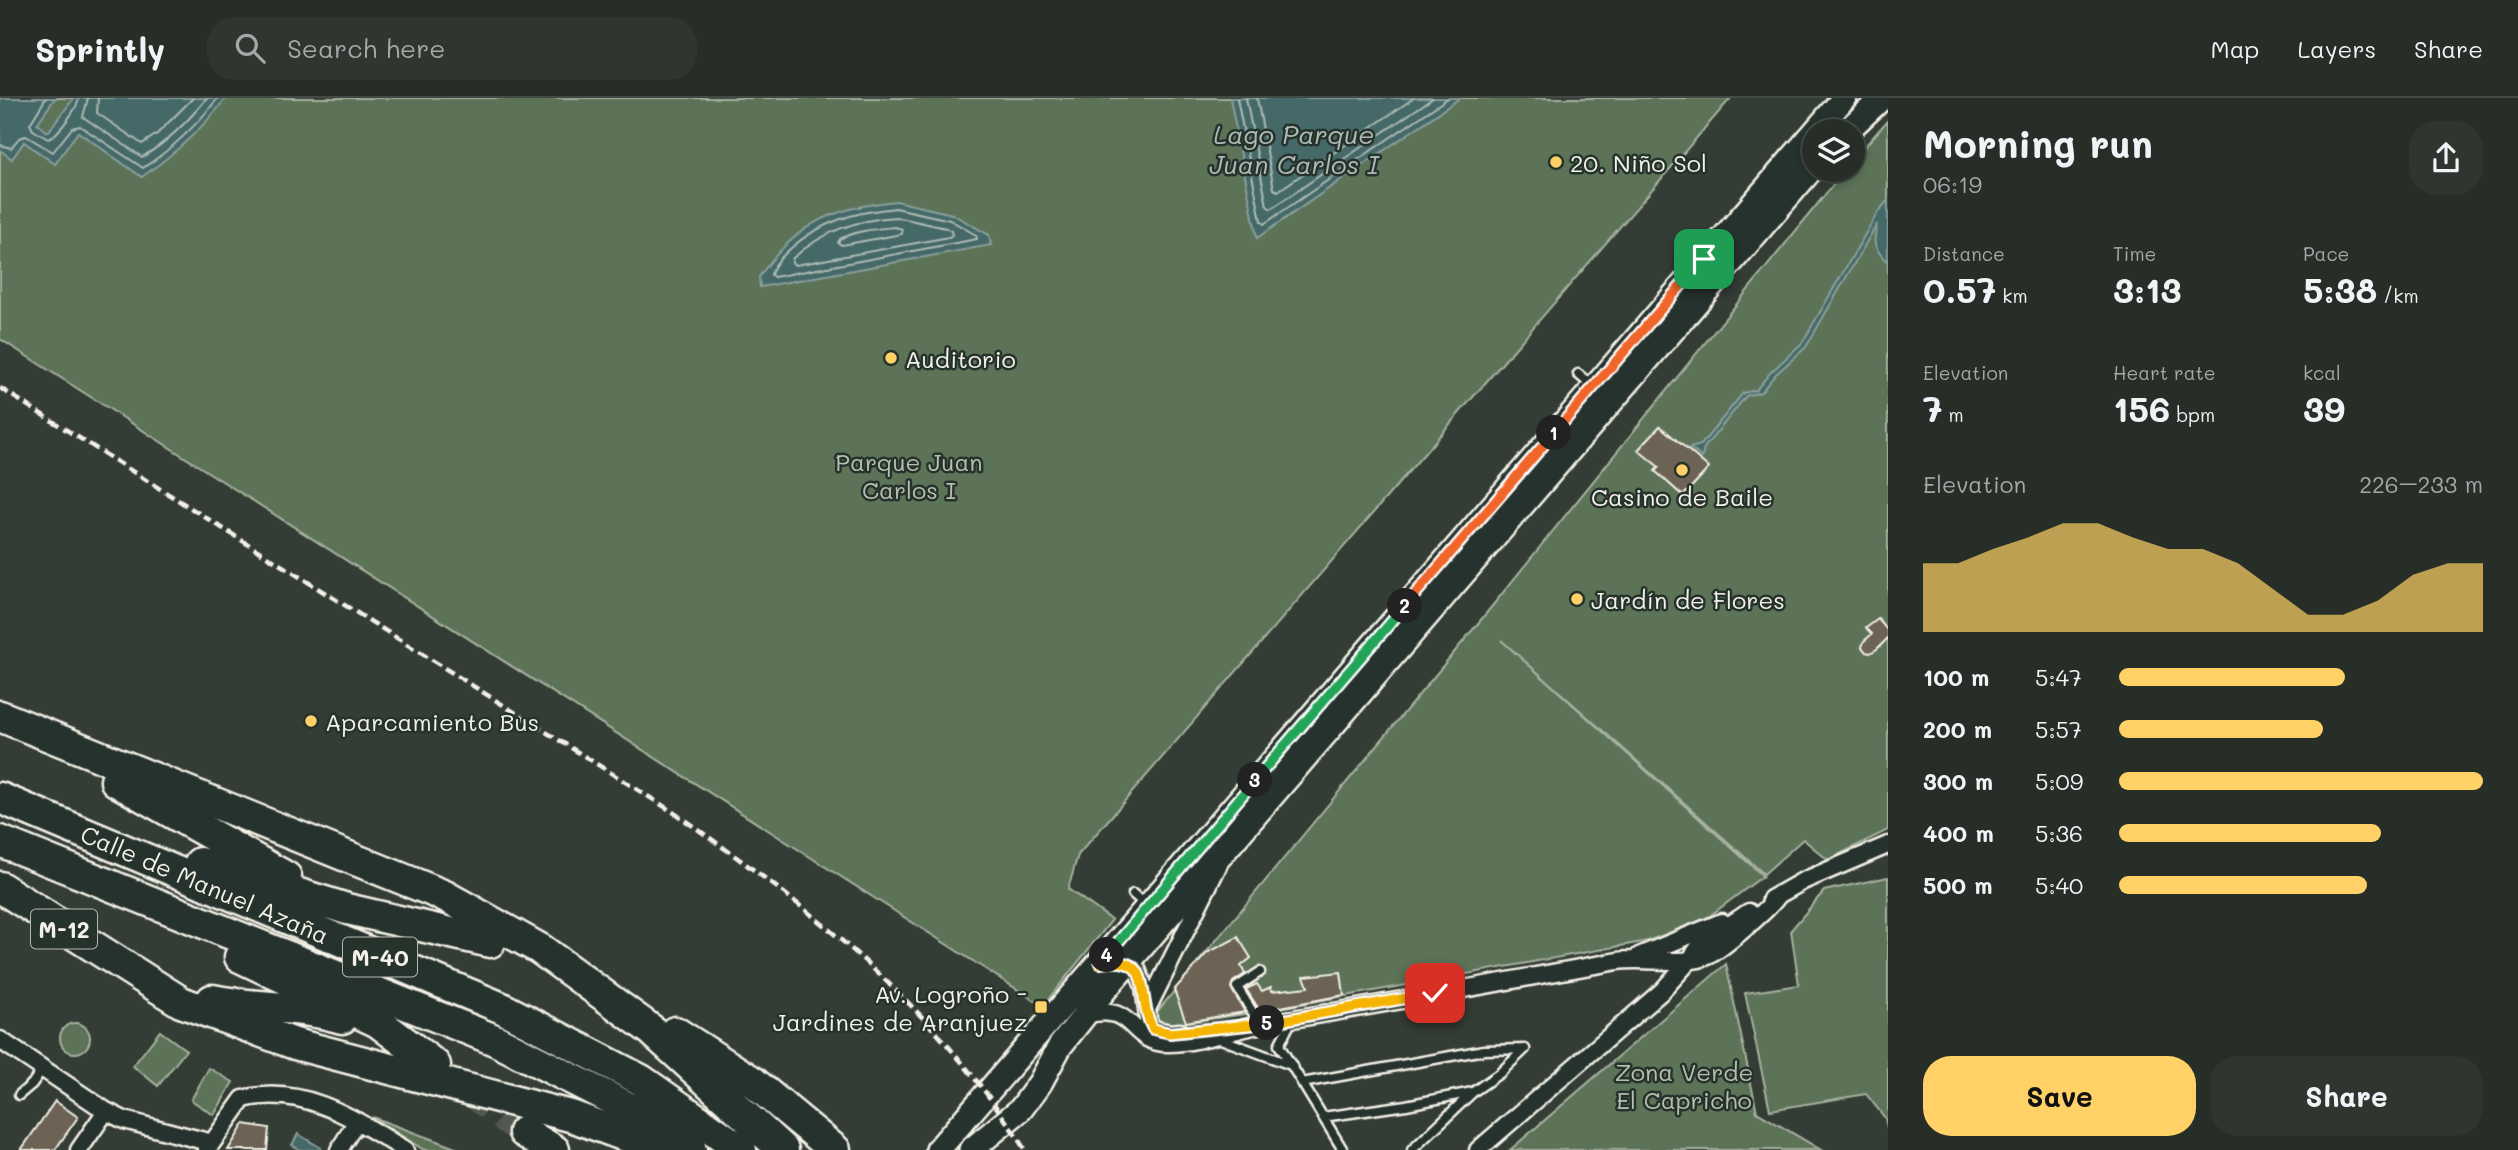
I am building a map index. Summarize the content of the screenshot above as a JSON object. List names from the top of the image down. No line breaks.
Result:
{"streets":{"highway":["Calle de Manuel Azaña","M-12","M-40"]},"water":["Lago Parque Juan Carlos I"],"parks":["Parque Juan Carlos I","Zona Verde El Capricho"],"places":{"other":["20. Niño Sol","Auditorio","Casino de Baile","Jardín de Flores","Aparcamiento Bus"],"transit":["Av. Logroño - Jardines de Aranjuez"]},"page":{"header":"Sprintly","search":"Search here","nav":["Map","Layers","Share"],"heading":["Morning run","06:19"],"stats":[["Distance","0.57 km"],["Time","3:13"],["Pace","5:38 /km"],["Elevation","7 m"],["Heart rate","156 bpm"],["kcal","39"]],"pins":["1","2","3","4","5"],"chart":["Elevation","226–233 m"],"list":[{"name":"100 m","note":"5:47"},{"name":"200 m","note":"5:57"},{"name":"300 m","note":"5:09"},{"name":"400 m","note":"5:36"},{"name":"500 m","note":"5:40"}],"buttons":["Save","Share"]}}
